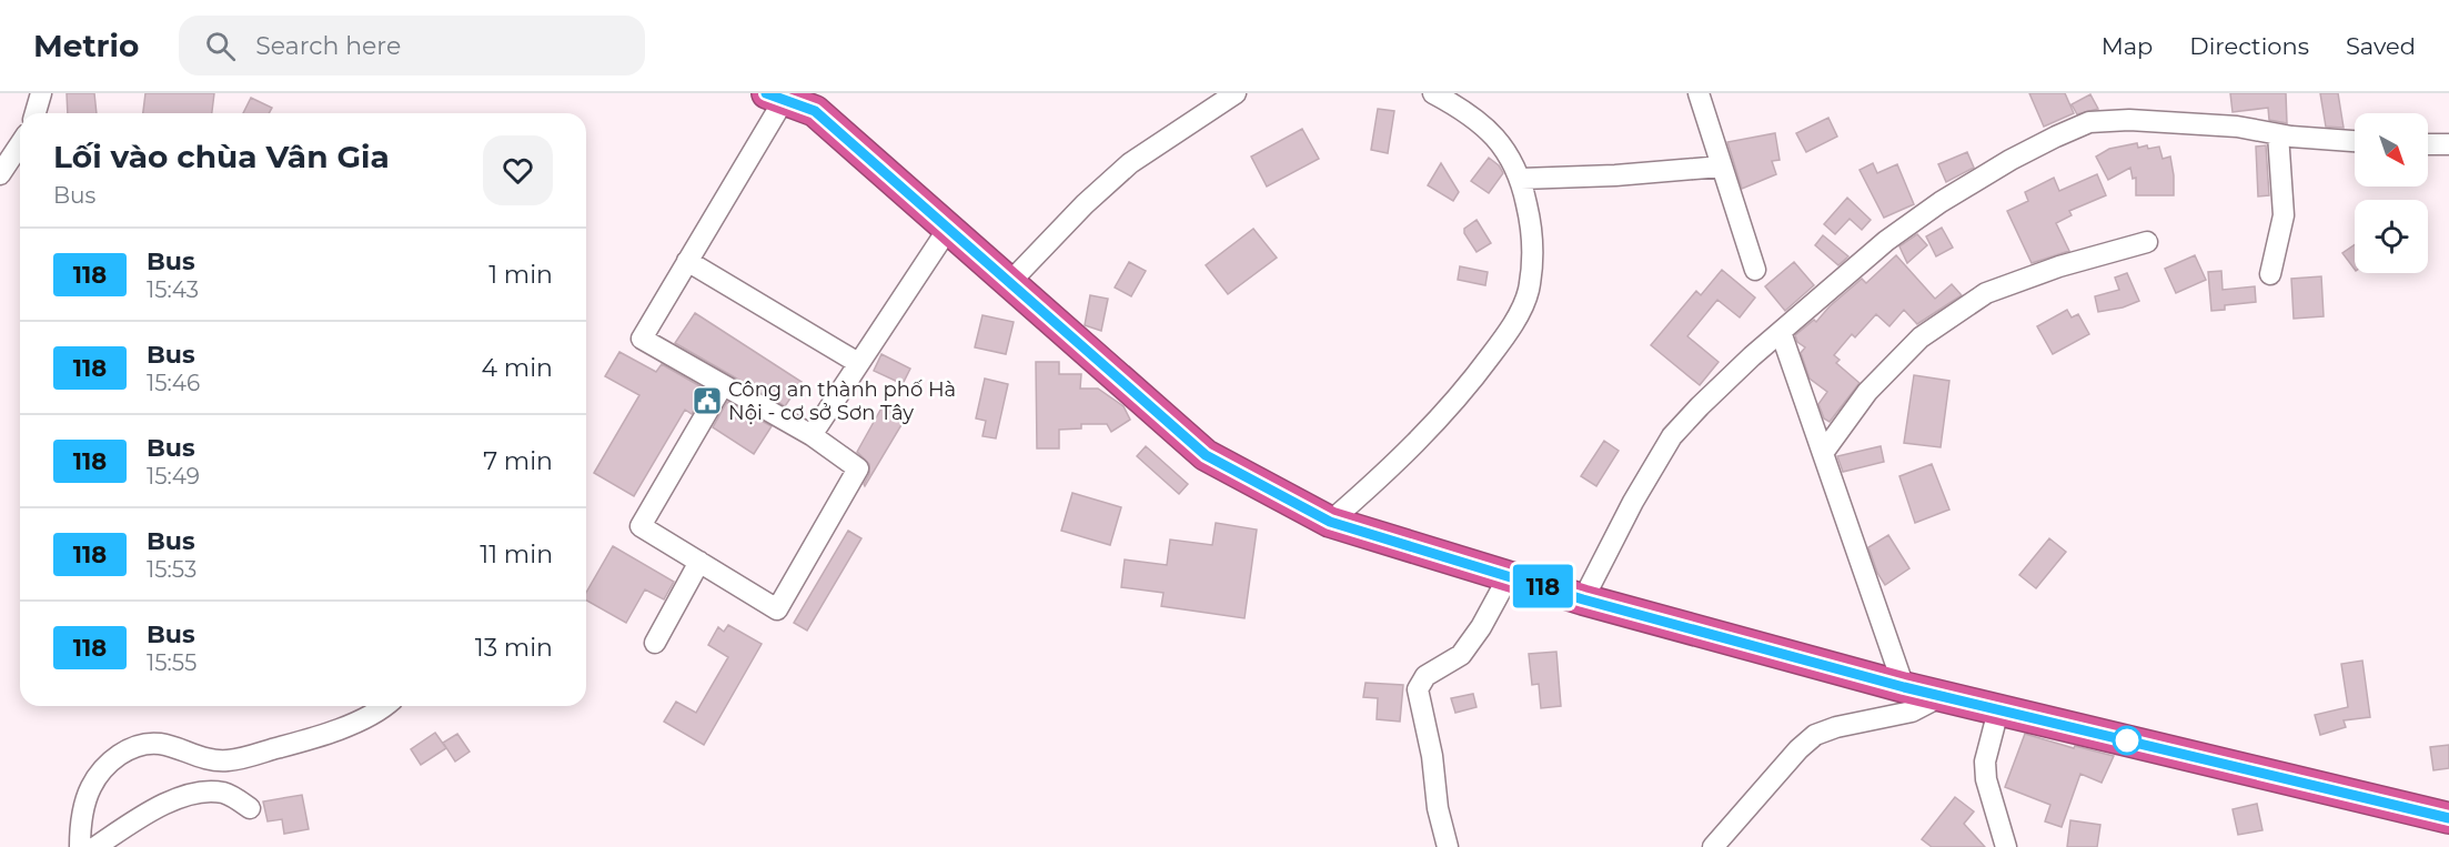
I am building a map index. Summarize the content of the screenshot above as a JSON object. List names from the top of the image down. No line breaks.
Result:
{"places":{"public building":["Công an thành phố Hà Nội - cơ sở Sơn Tây"]},"lines":["bus line 118"],"north":"bottom right","page":{"header":"Metrio","search":"Search here","nav":["Map","Directions","Saved"],"on_map":"118","heading":["Lối vào chùa Vân Gia","Bus"],"list":[{"mark":"118","name":"Bus","note":"15:43","value":"1 min"},{"mark":"118","name":"Bus","note":"15:46","value":"4 min"},{"mark":"118","name":"Bus","note":"15:49","value":"7 min"},{"mark":"118","name":"Bus","note":"15:53","value":"11 min"},{"mark":"118","name":"Bus","note":"15:55","value":"13 min"}]}}
